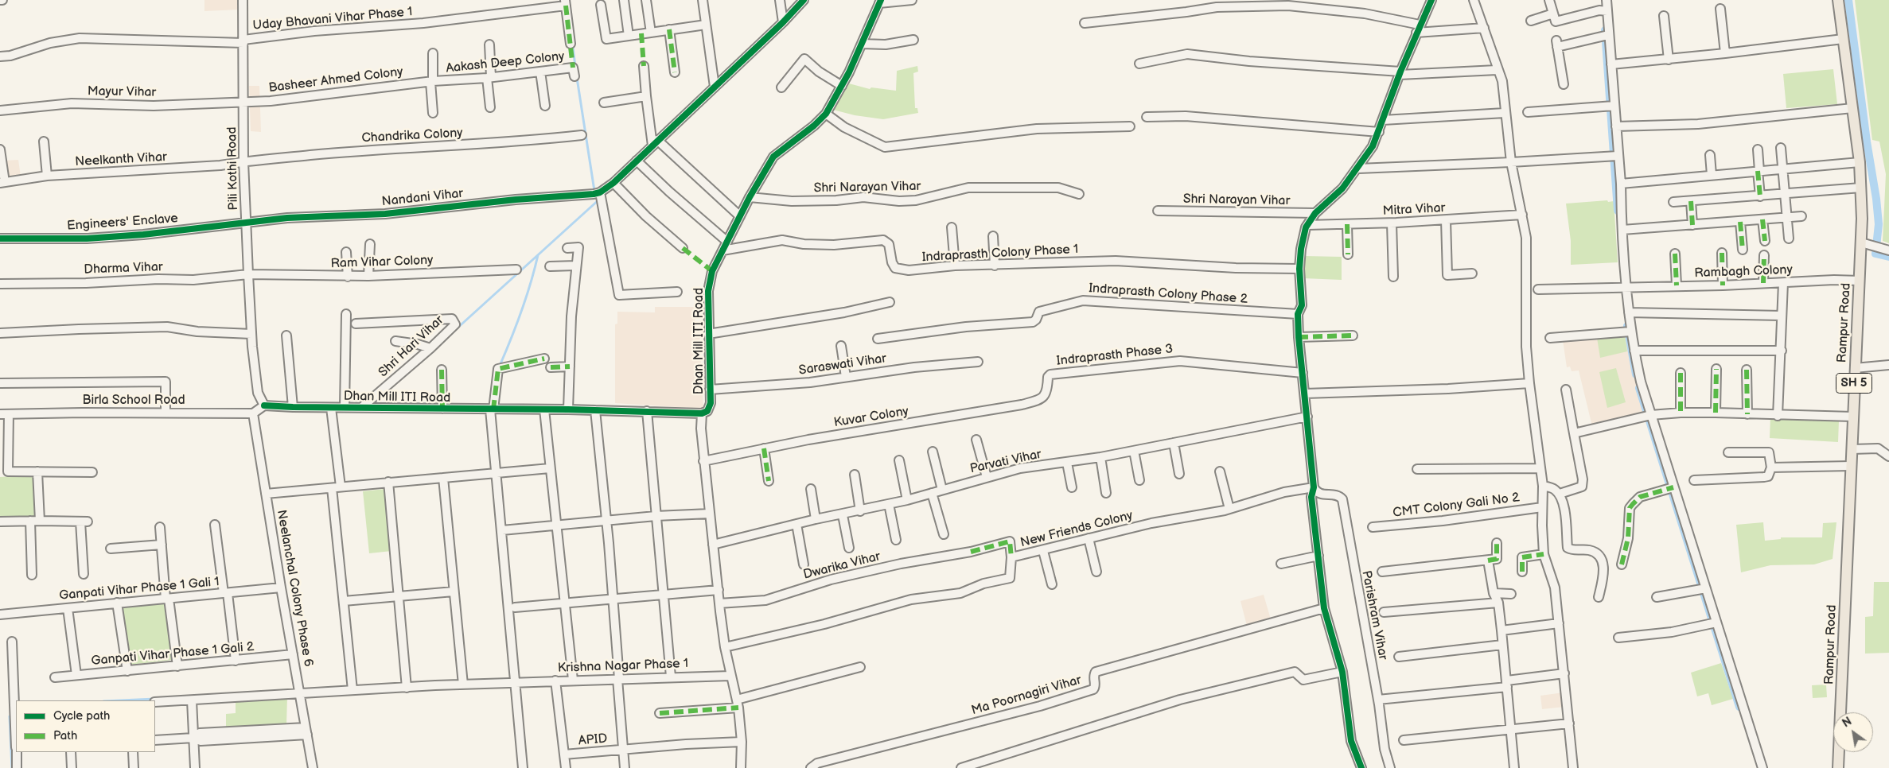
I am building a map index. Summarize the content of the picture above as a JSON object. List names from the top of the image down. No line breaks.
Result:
{"streets":{"main road":["Rampur Road","SH 5"],"street":["Uday Bhavani Vihar Phase 1","Aakash Deep Colony","Basheer Ahmed Colony","Mayur Vihar","Chandrika Colony","Neelkanth Vihar","Pili Kothi Road","Shri Narayan Vihar","Nandani Vihar","Mitra Vihar","Engineers' Enclave","Indraprasth Colony Phase 1","Ram Vihar Colony","Dharma Vihar","Rambagh Colony","Indraprasth Colony Phase 2","Dhan Mill ITI Road","Shri Hari Vihar","Indraprasth Phase 3","Saraswati Vihar","Birla School Road","Kuvar Colony","Parvati Vihar","CMT Colony Gali No 2","New Friends Colony","Dwarika Vihar","Neelanchal Colony Phase 6","Ganpati Vihar Phase 1 Gali 1","Parishram Vihar","Ganpati Vihar Phase 1 Gali 2","Krishna Nagar Phase 1","Ma Poornagiri Vihar","APID"]},"crossings":[["Uday Bhavani Vihar Phase 1","Pili Kothi Road"],["Aakash Deep Colony","Basheer Ahmed Colony"],["Basheer Ahmed Colony","Mayur Vihar"],["Basheer Ahmed Colony","Pili Kothi Road"],["Mayur Vihar","Pili Kothi Road"],["Chandrika Colony","Neelkanth Vihar"],["Chandrika Colony","Pili Kothi Road"],["Neelkanth Vihar","Pili Kothi Road"],["Pili Kothi Road","Nandani Vihar"],["Pili Kothi Road","Engineers' Enclave"],["Pili Kothi Road","Ram Vihar Colony"],["Pili Kothi Road","Dharma Vihar"],["Pili Kothi Road","Dhan Mill ITI Road"],["Shri Narayan Vihar","Dhan Mill ITI Road"],["Nandani Vihar","Engineers' Enclave"],["Indraprasth Colony Phase 1","Dhan Mill ITI Road"],["Ram Vihar Colony","Dharma Vihar"],["Rambagh Colony","Rampur Road"],["Dhan Mill ITI Road","Shri Hari Vihar"],["Dhan Mill ITI Road","Saraswati Vihar"],["Indraprasth Phase 3","Kuvar Colony"],["Birla School Road","Neelanchal Colony Phase 6"],["New Friends Colony","Dwarika Vihar"],["New Friends Colony","Parishram Vihar"],["Neelanchal Colony Phase 6","Ganpati Vihar Phase 1 Gali 1"],["Neelanchal Colony Phase 6","Ganpati Vihar Phase 1 Gali 2"],["Neelanchal Colony Phase 6","Krishna Nagar Phase 1"]],"legend":["Cycle path","Path"],"north":"top left"}
